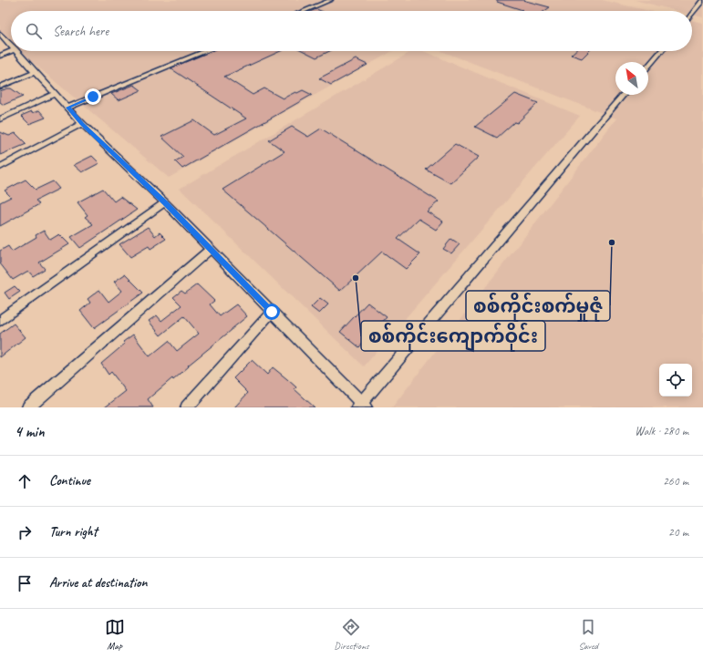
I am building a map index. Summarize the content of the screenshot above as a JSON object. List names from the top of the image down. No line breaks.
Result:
{"places":["စစ်ကိုင်းစက်မှုဇုံ","စစ်ကိုင်းကျောက်ဝိုင်း"],"north":"top left","page":{"search":"Search here","heading":["4 min","Walk · 280 m"],"list":[["Continue","260 m"],["Turn right","20 m"],"Arrive at destination"],"nav":["Map","Directions","Saved"]}}
